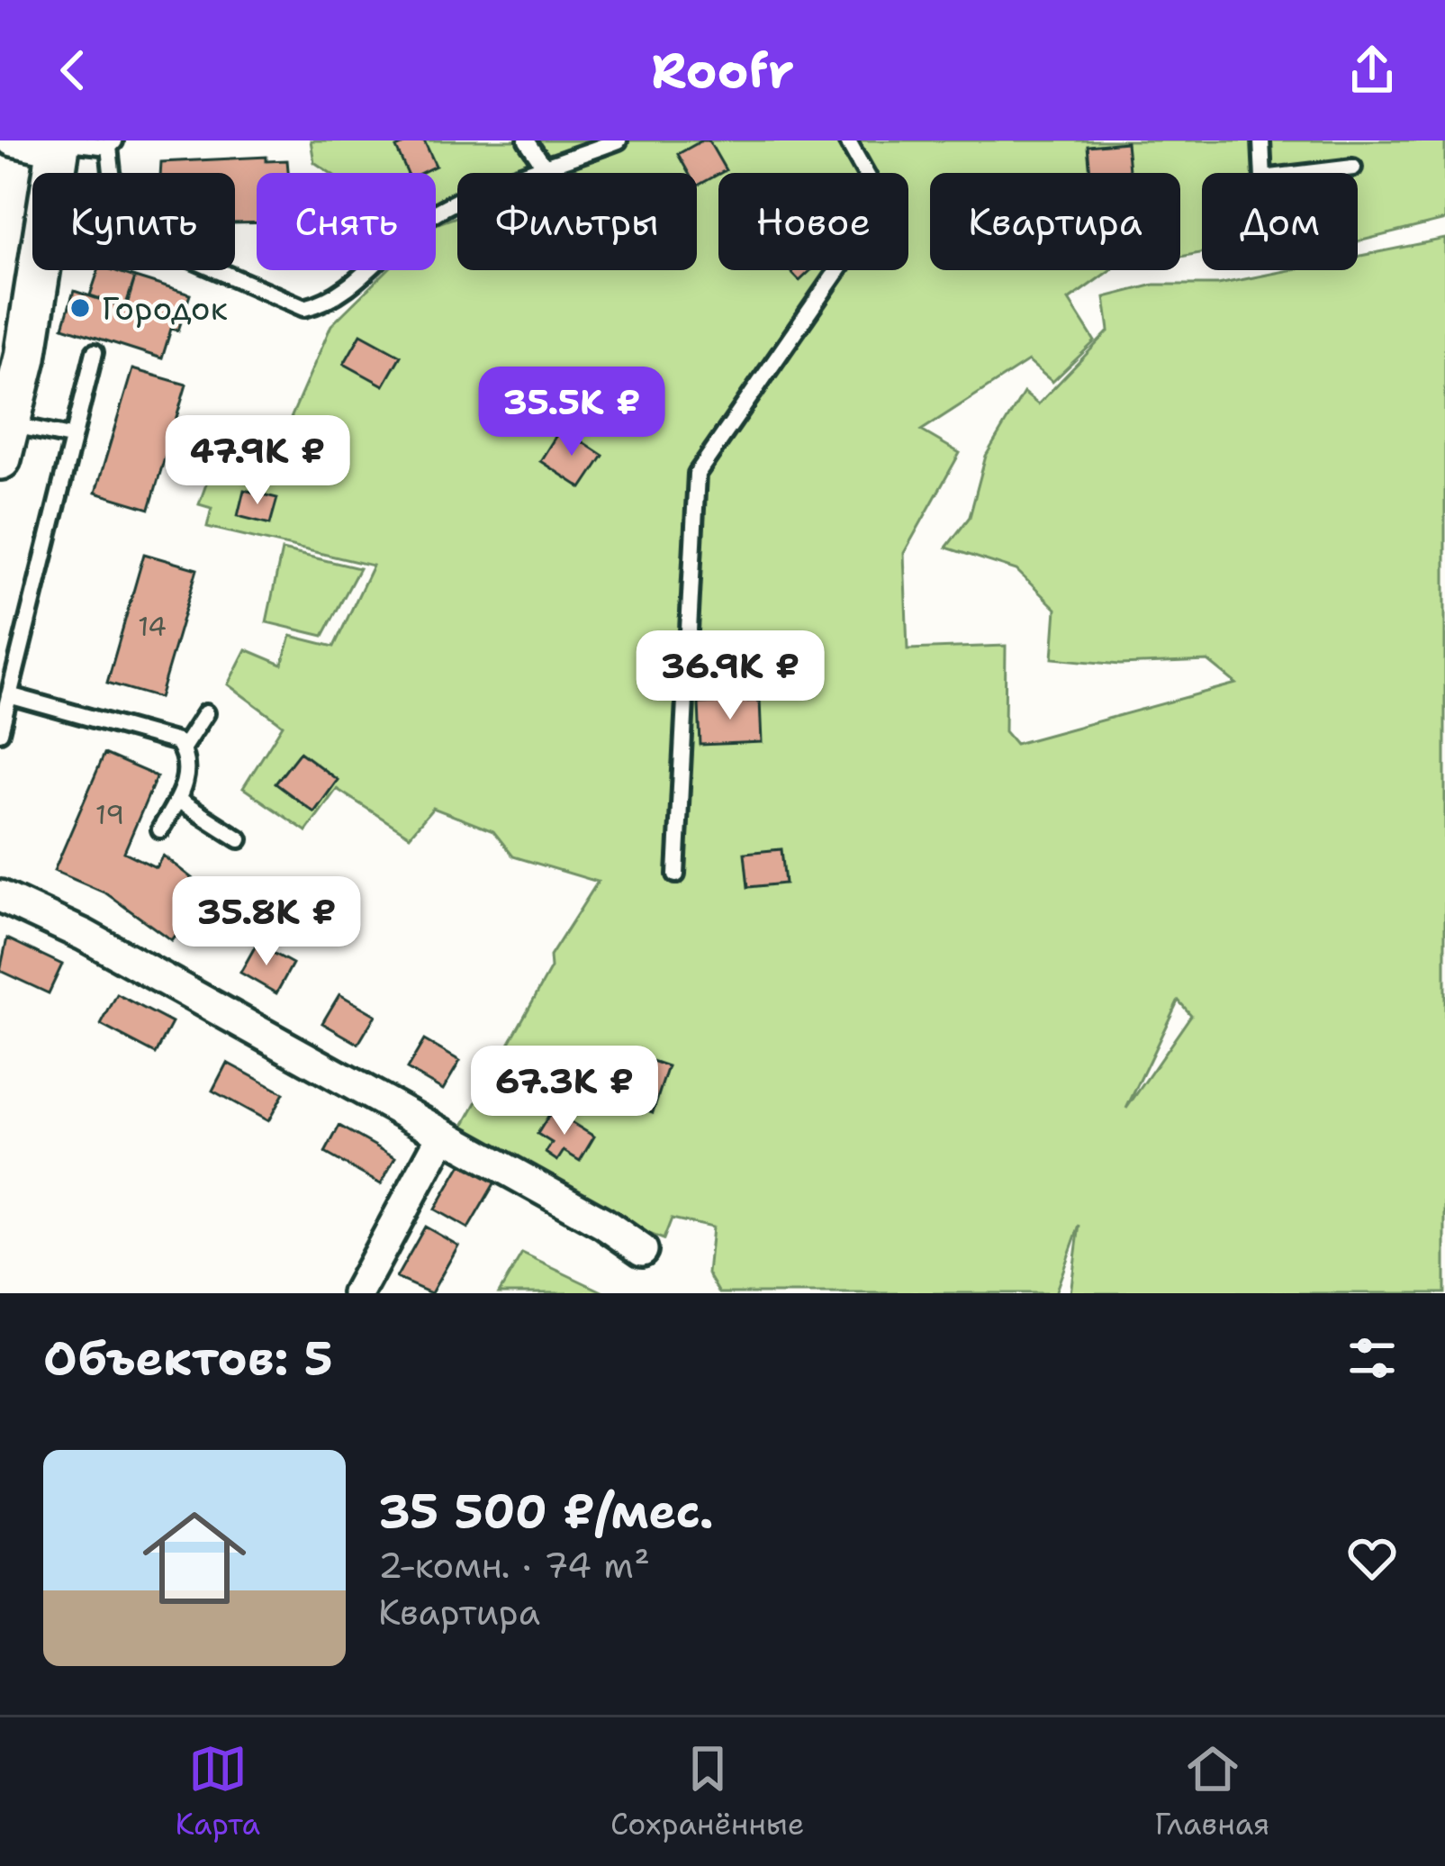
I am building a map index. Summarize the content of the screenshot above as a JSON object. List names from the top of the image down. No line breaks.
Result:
{"places":["Городок"],"house_numbers":["14","19"],"page":{"header":"Roofr","chip":["Купить","Снять","Фильтры","Новое","Квартира","Дом"],"price":["35.5K ₽","47.9K ₽","36.9K ₽","35.8K ₽","67.3K ₽"],"heading":"Объектов: 5","list":[{"name":"35 500 ₽/мес.","note":"2-комн. · 74 m² · Квартира"}],"tabs":["Карта","Сохранённые","Главная"]}}
